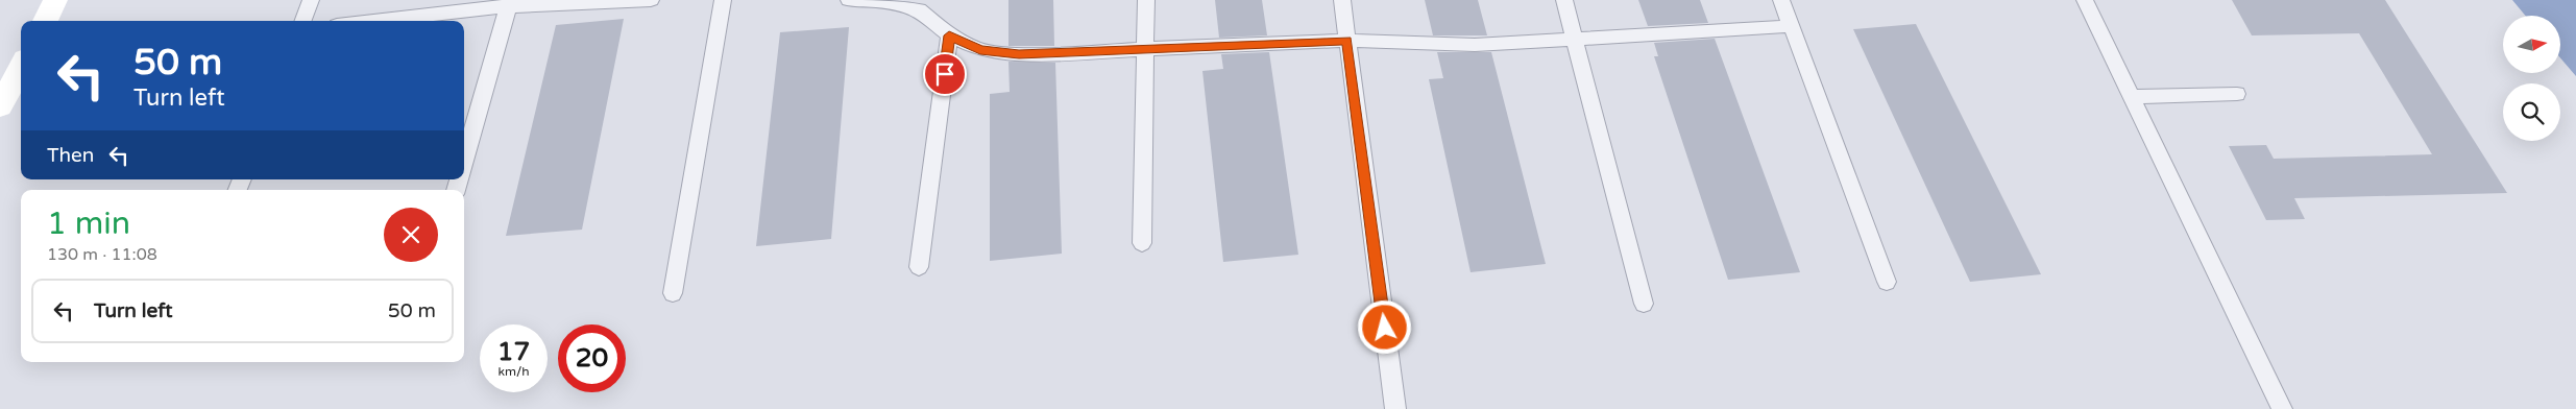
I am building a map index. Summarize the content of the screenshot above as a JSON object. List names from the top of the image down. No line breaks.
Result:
{"north":"right","page":{"turn":["50 m","Turn left"],"then":"Then","heading":["1 min","130 m · 11:08"],"list":[{"name":"Turn left","value":"50 m"}],"speed":"17 km/h","limit":"20"}}
